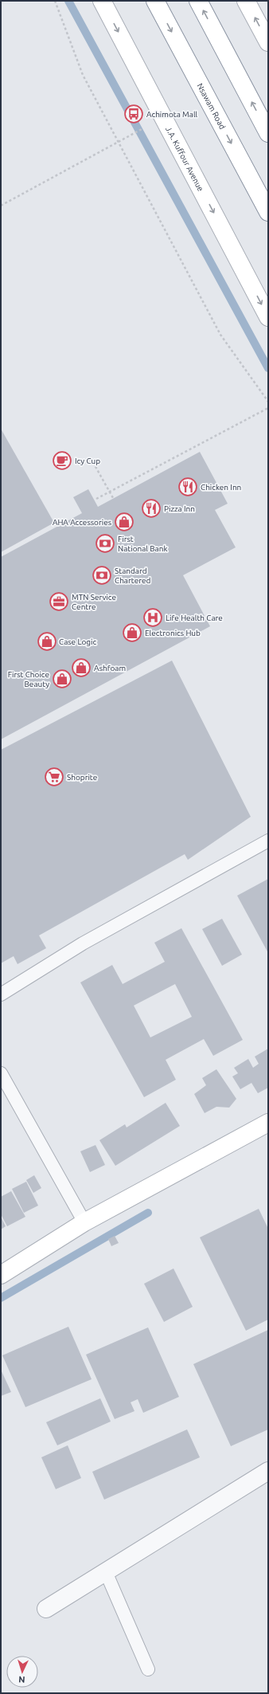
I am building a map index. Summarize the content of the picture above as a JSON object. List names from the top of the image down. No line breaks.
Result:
{"streets":{"main road":["Nsawam Road","J.A. Kuffour Avenue"]},"places":{"bus stop":["Achimota Mall"],"cafe":["Icy Cup"],"restaurant":["Chicken Inn","Pizza Inn"],"shop":["AHA Accessories","Electronics Hub","Case Logic","Ashfoam","First Choice Beauty"],"bank":["First National Bank","Standard Chartered"],"office":["MTN Service Centre"],"hospital":["Life Health Care"],"supermarket":["Shoprite"]},"north":"bottom"}
